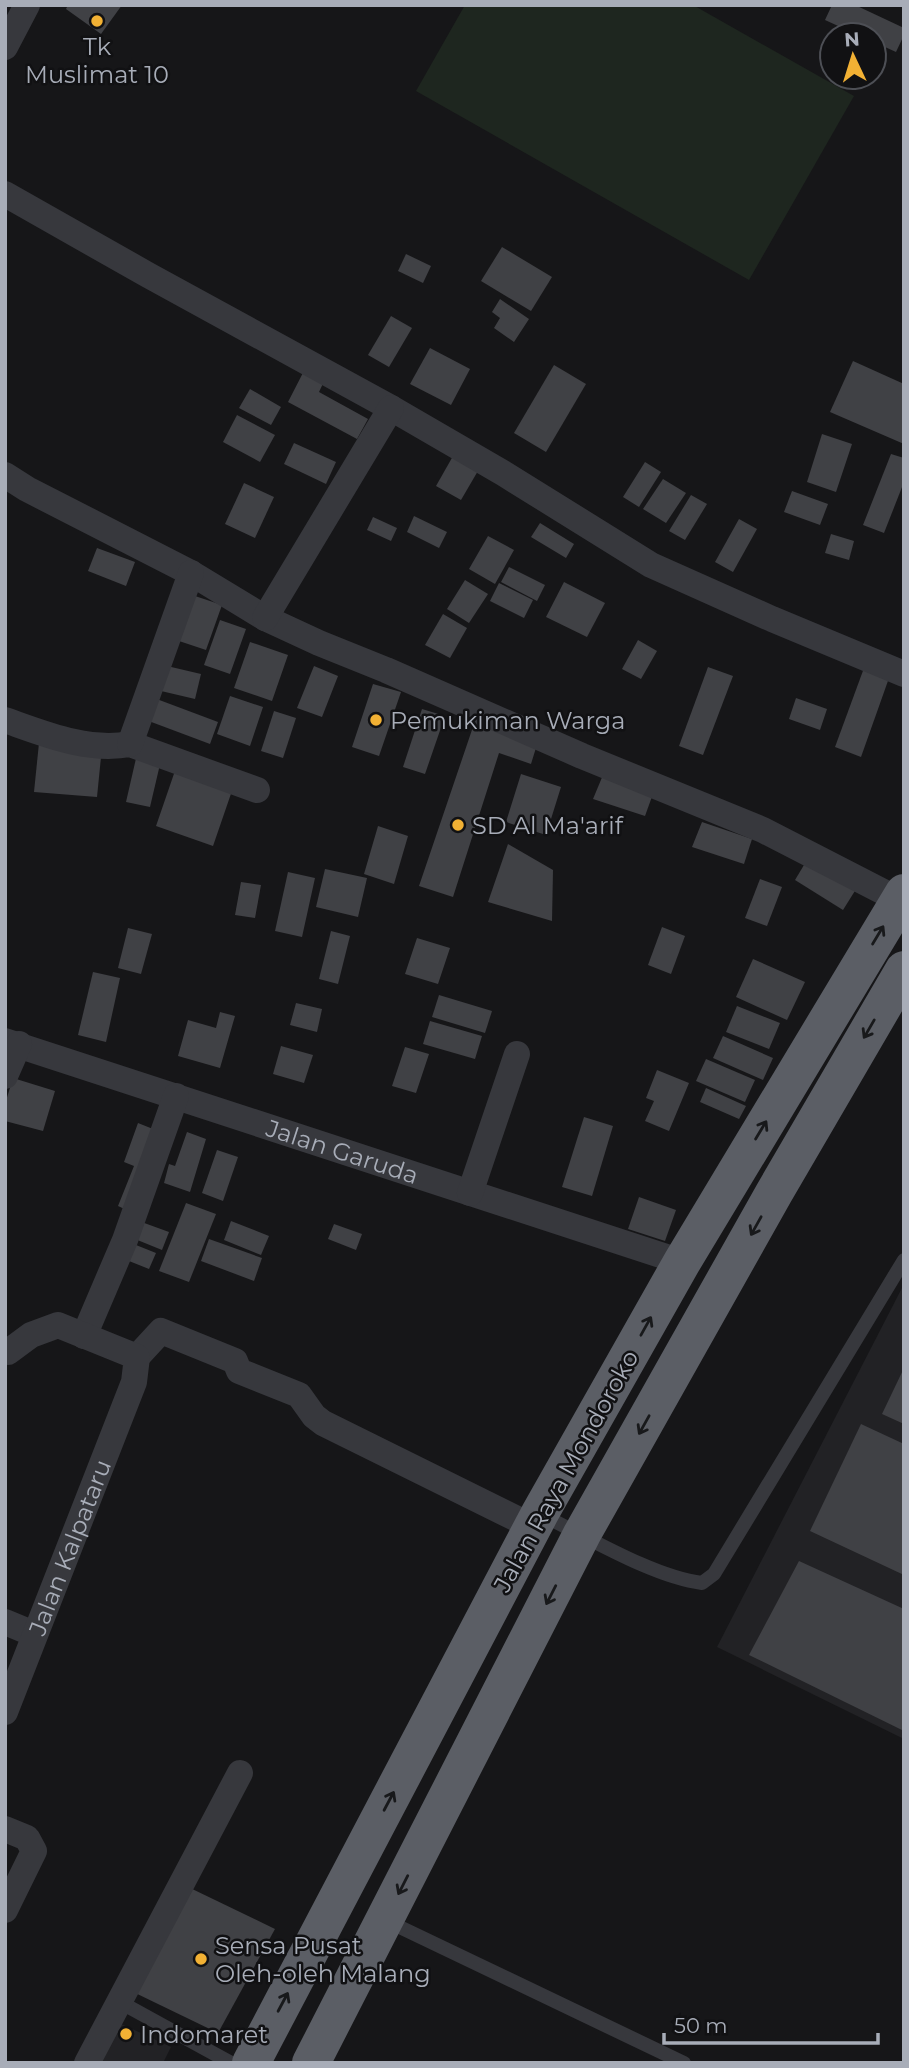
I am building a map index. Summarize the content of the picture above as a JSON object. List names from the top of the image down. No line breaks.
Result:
{"streets":{"highway":["Jalan Raya Mondoroko"],"street":["Jalan Garuda","Jalan Kalpataru"]},"crossings":[["Jalan Garuda","Jalan Raya Mondoroko"]],"places":["Tk Muslimat 10","Pemukiman Warga","SD Al Ma'arif","Sensa Pusat Oleh-oleh Malang","Indomaret"],"scale_bar":"50 m","north":"top"}
